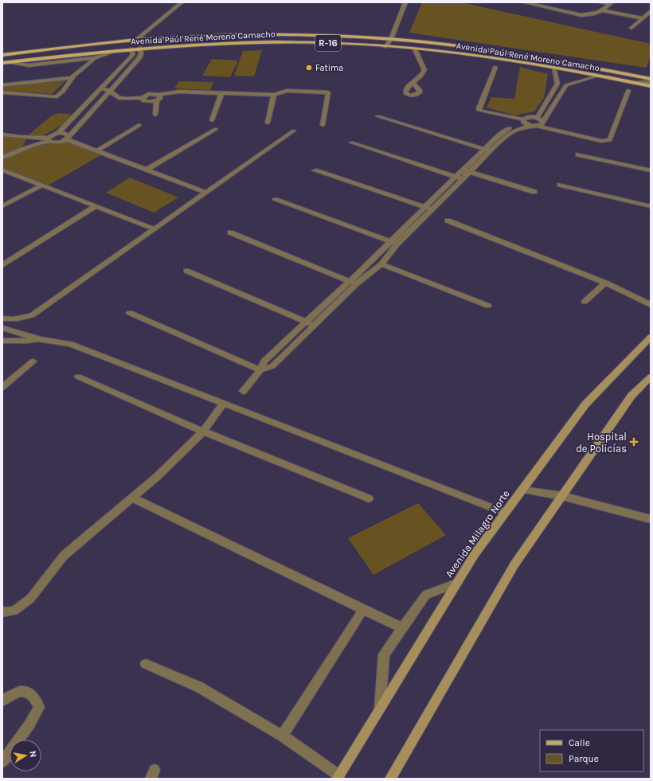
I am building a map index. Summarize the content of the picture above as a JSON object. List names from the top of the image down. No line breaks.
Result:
{"streets":{"main road":["Avenida Paúl René Moreno Camacho","R-16","Avenida Milagro Norte"]},"places":{"other":["Fatima"],"health":["Hospital de Policías"]},"legend":["Calle","Parque"],"north":"right"}
